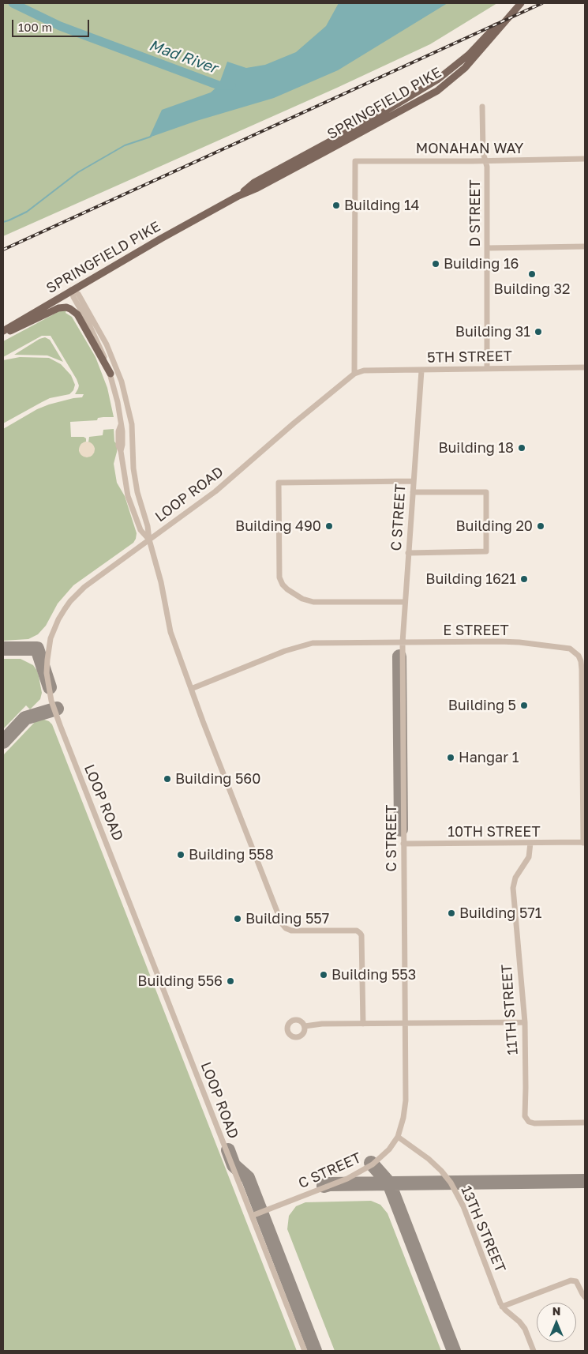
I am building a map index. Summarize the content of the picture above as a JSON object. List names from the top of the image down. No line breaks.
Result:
{"streets":{"main road":["SPRINGFIELD PIKE"],"street":["MONAHAN WAY","D STREET","5TH STREET","LOOP ROAD","C STREET","E STREET","10TH STREET","11TH STREET","13TH STREET"]},"crossings":[["MONAHAN WAY","D STREET"],["MONAHAN WAY","5TH STREET"],["MONAHAN WAY","LOOP ROAD"],["D STREET","5TH STREET"],["5TH STREET","LOOP ROAD"],["5TH STREET","C STREET"],["LOOP ROAD","C STREET"],["C STREET","E STREET"],["C STREET","10TH STREET"],["C STREET","13TH STREET"],["E STREET","10TH STREET"],["10TH STREET","11TH STREET"]],"water":["Mad River"],"places":["Building 14","Building 16","Building 32","Building 31","Building 18","Building 490","Building 20","Building 1621","Building 5","Hangar 1","Building 560","Building 558","Building 571","Building 557","Building 553","Building 556"],"scale_bar":"100 m","north":"top"}
